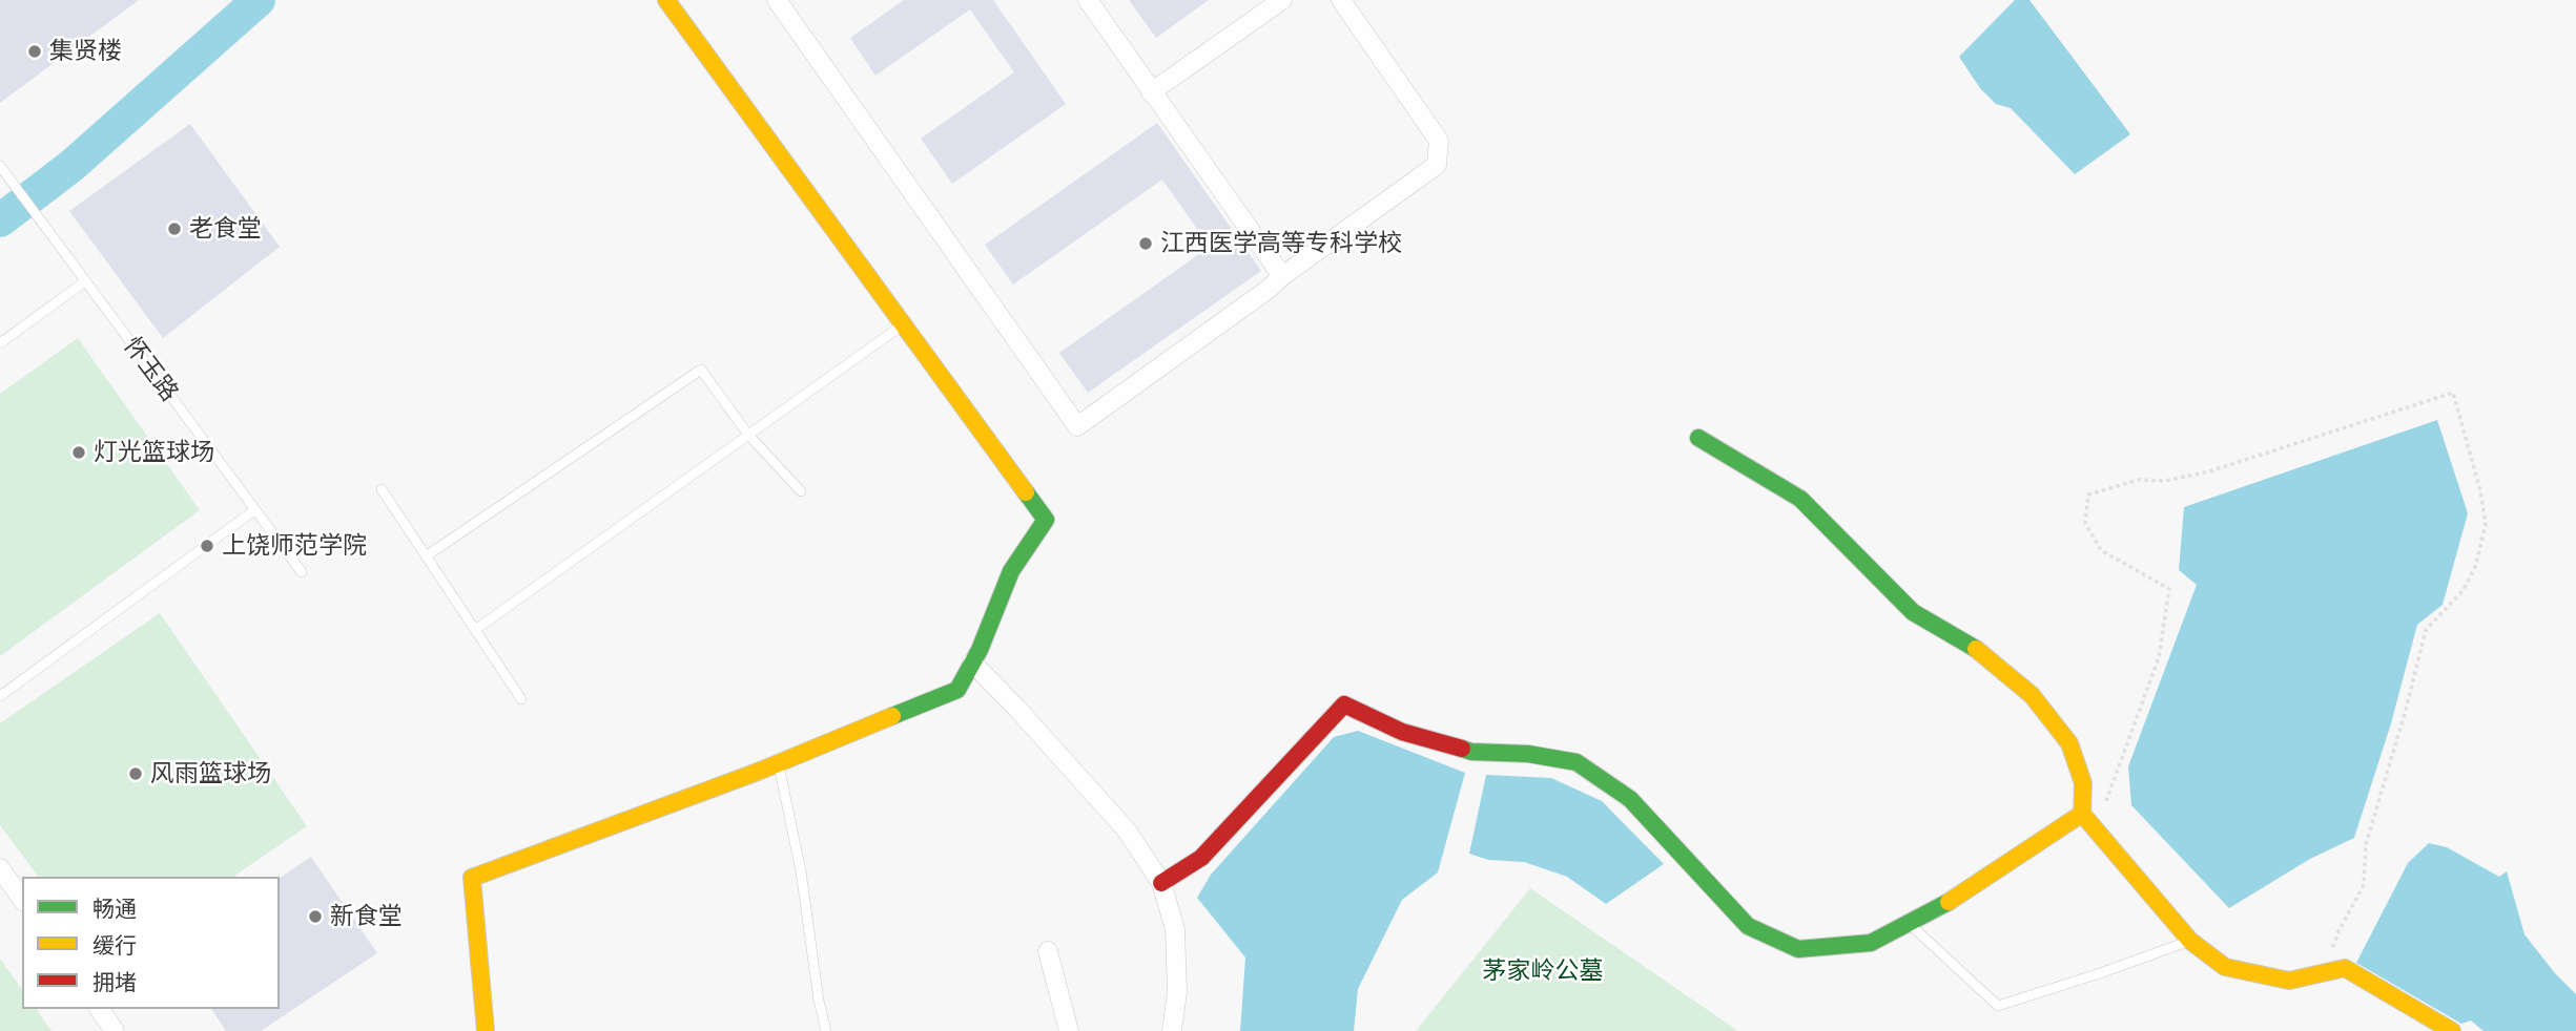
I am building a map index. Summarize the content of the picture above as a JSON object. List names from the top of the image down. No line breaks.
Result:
{"streets":{"lane":["怀玉路"]},"parks":["茅家岭公墓"],"places":["集贤楼","老食堂","江西医学高等专科学校","灯光篮球场","上饶师范学院","风雨篮球场","新食堂"],"legend":["畅通","缓行","拥堵"]}
